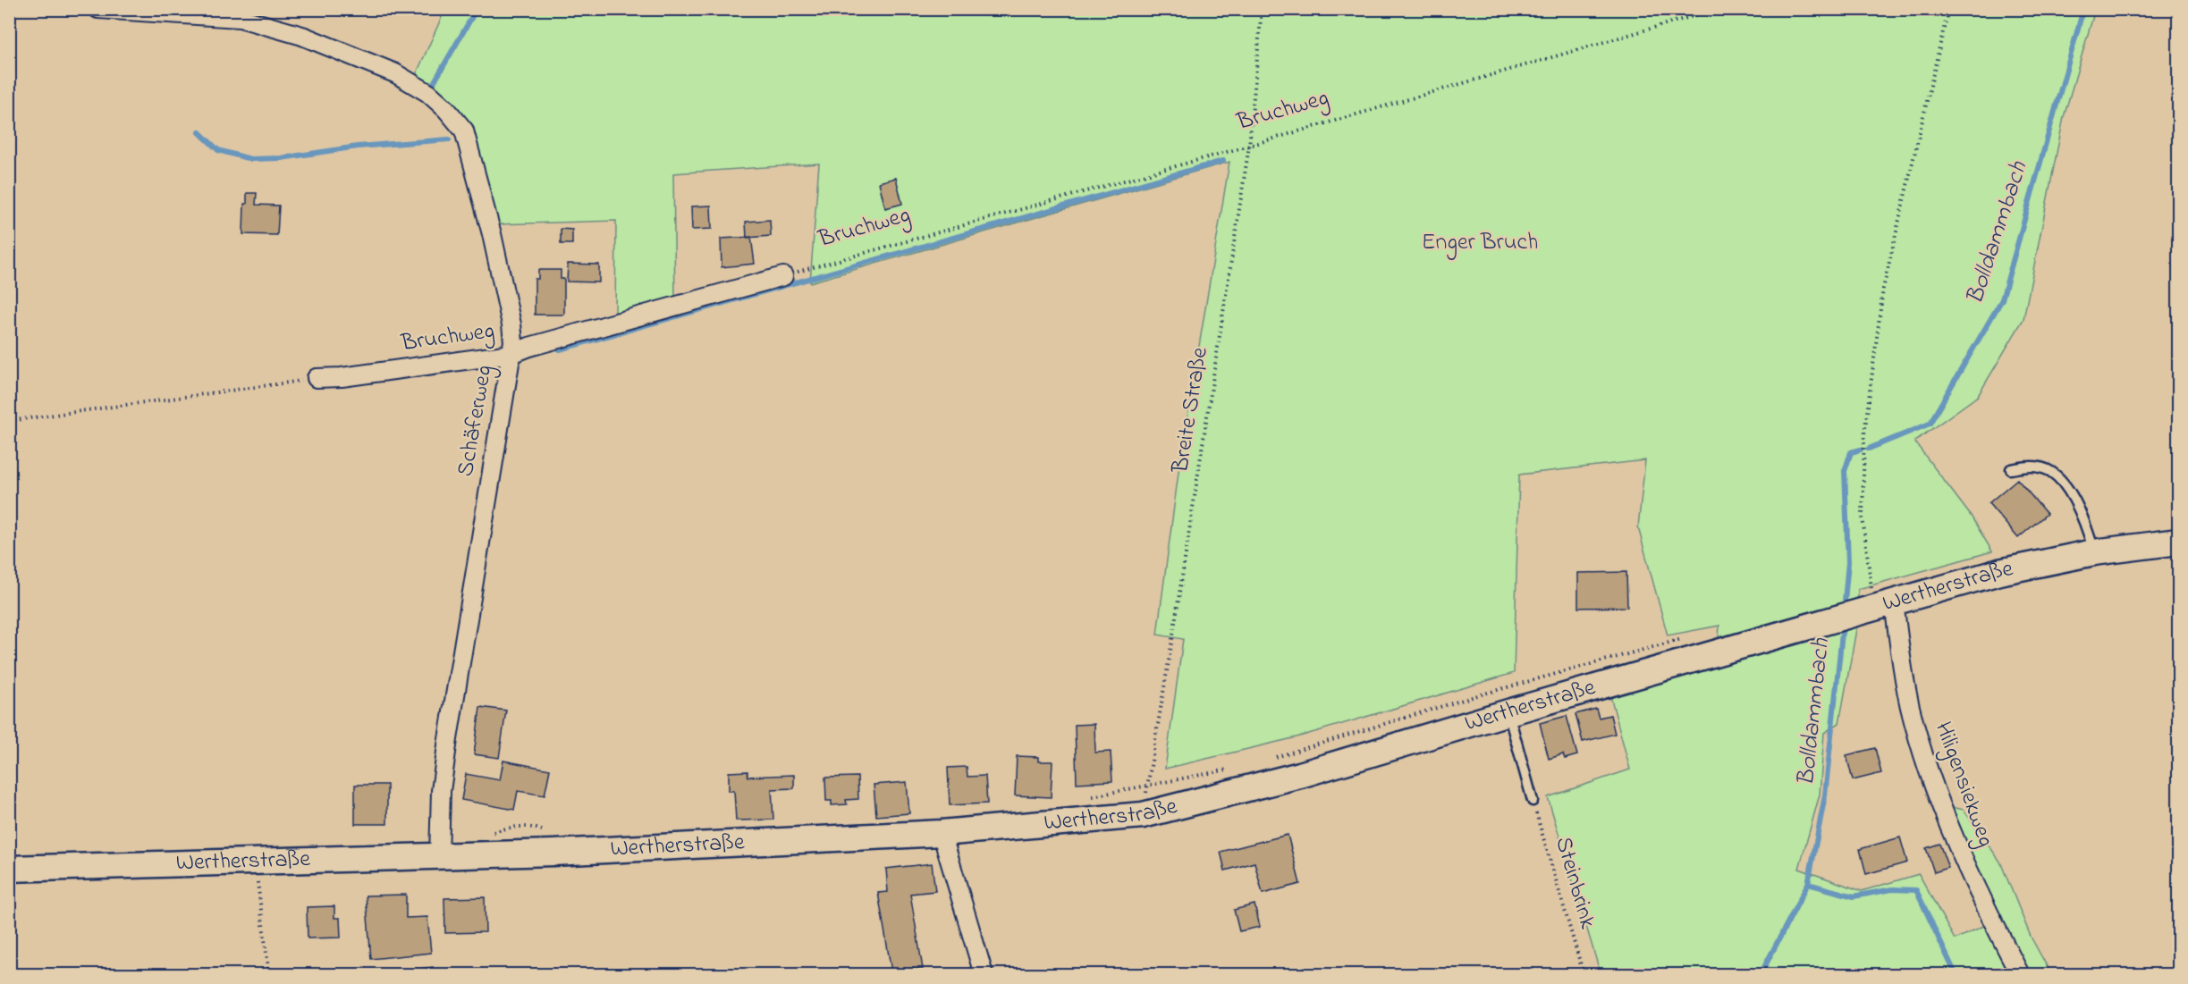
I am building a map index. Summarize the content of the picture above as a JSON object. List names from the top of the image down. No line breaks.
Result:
{"streets":{"main road":["Wertherstraße"],"street":["Bruchweg","Schäferweg","Hiligensiekweg"],"path":["Breite Straße","Steinbrink"]},"crossings":[["Bruchweg","Breite Straße"],["Bruchweg","Schäferweg"],["Breite Straße","Wertherstraße"],["Schäferweg","Wertherstraße"],["Wertherstraße","Hiligensiekweg"]],"water":["Bolldammbach"],"parks":["Enger Bruch"]}
